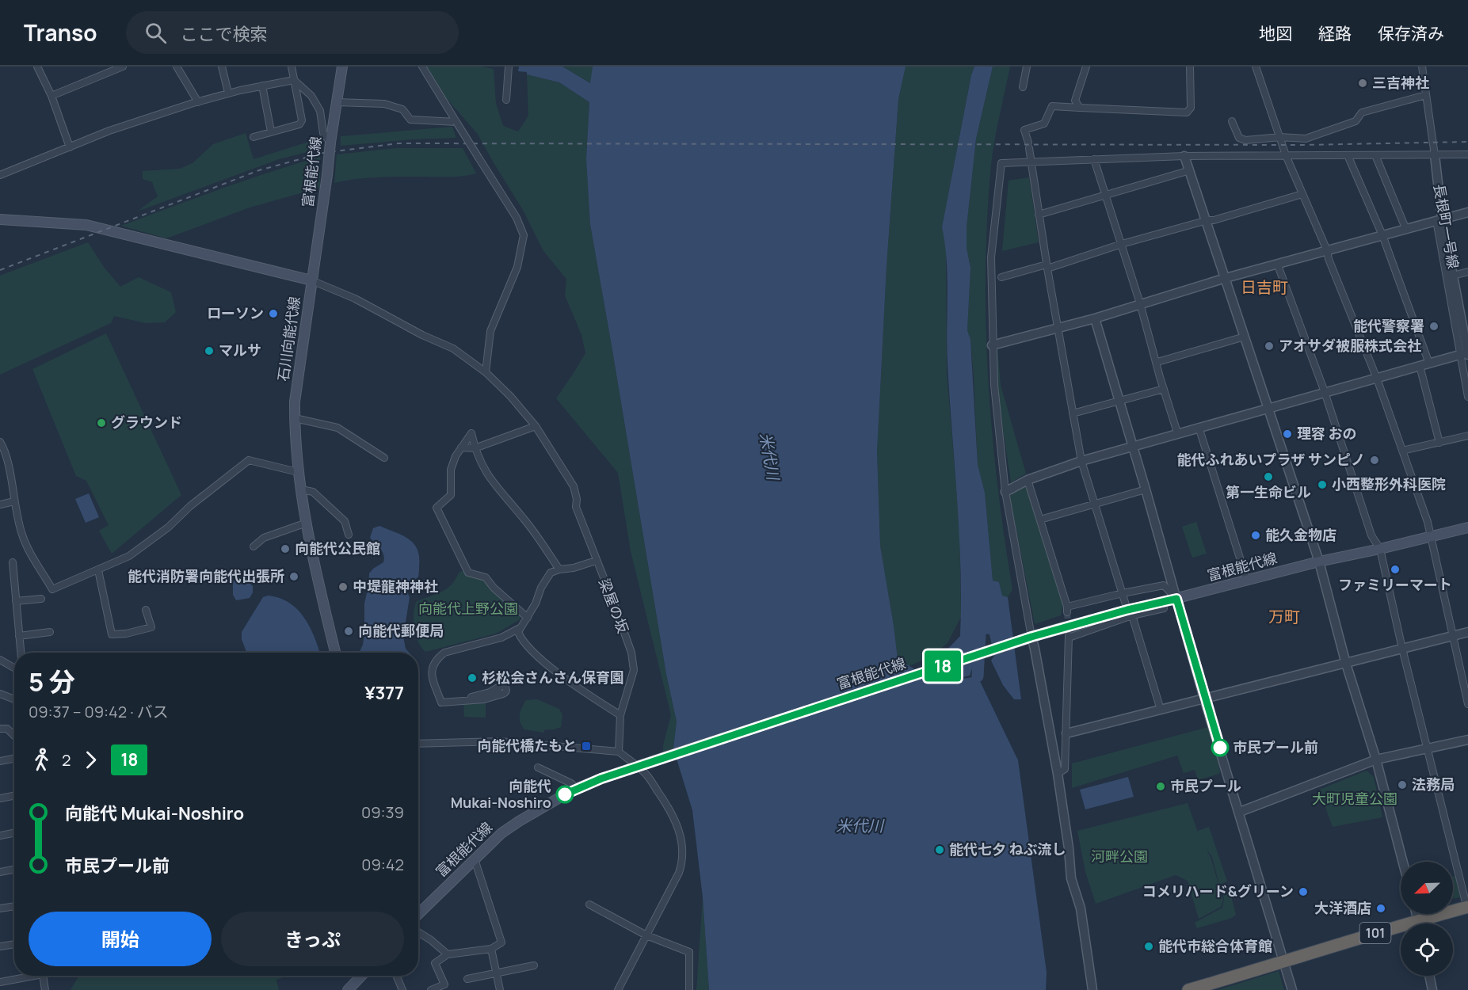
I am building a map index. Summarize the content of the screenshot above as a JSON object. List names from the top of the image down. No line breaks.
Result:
{"streets":{"highway":["101"],"main road":["富根能代線","石川向能代線"],"street":["長根町一号線","梁屋の坂"]},"crossings":[["富根能代線","石川向能代線"],["富根能代線","梁屋の坂"],["石川向能代線","梁屋の坂"]],"districts":["日吉町","万町"],"water":["米代川"],"parks":["向能代上野公園","大町児童公園","河畔公園"],"places":{"other":["三吉神社","ローソン","能代警察署","アオサダ被服株式会社","マルサ","グラウンド","理容 おの","能代ふれあいプラザ サンピノ","第一生命ビル","小西整形外科医院","能久金物店","向能代公民館","ファミリーマート","能代消防署向能代出張所","中堤龍神神社","向能代郵便局","杉松会さんさん保育園","市民プール前","法務局","市民プール","向能代 Mukai-Noshiro","能代七夕 ねぶ流し","コメリハード&グリーン","大洋酒店","能代市総合体育館"],"transit":["向能代橋たもと"]},"lines":["bus line 18"],"north":"bottom left","page":{"header":"Transo","search":"ここで検索","nav":["地図","経路","保存済み"],"on_map":"18","heading":["5 分","09:37 – 09:42 · バス","¥377"],"legs":["2","18"],"list":[{"name":"向能代 Mukai-Noshiro","value":"09:39"},{"name":"市民プール前","value":"09:42"}],"buttons":["開始","きっぷ"]}}
